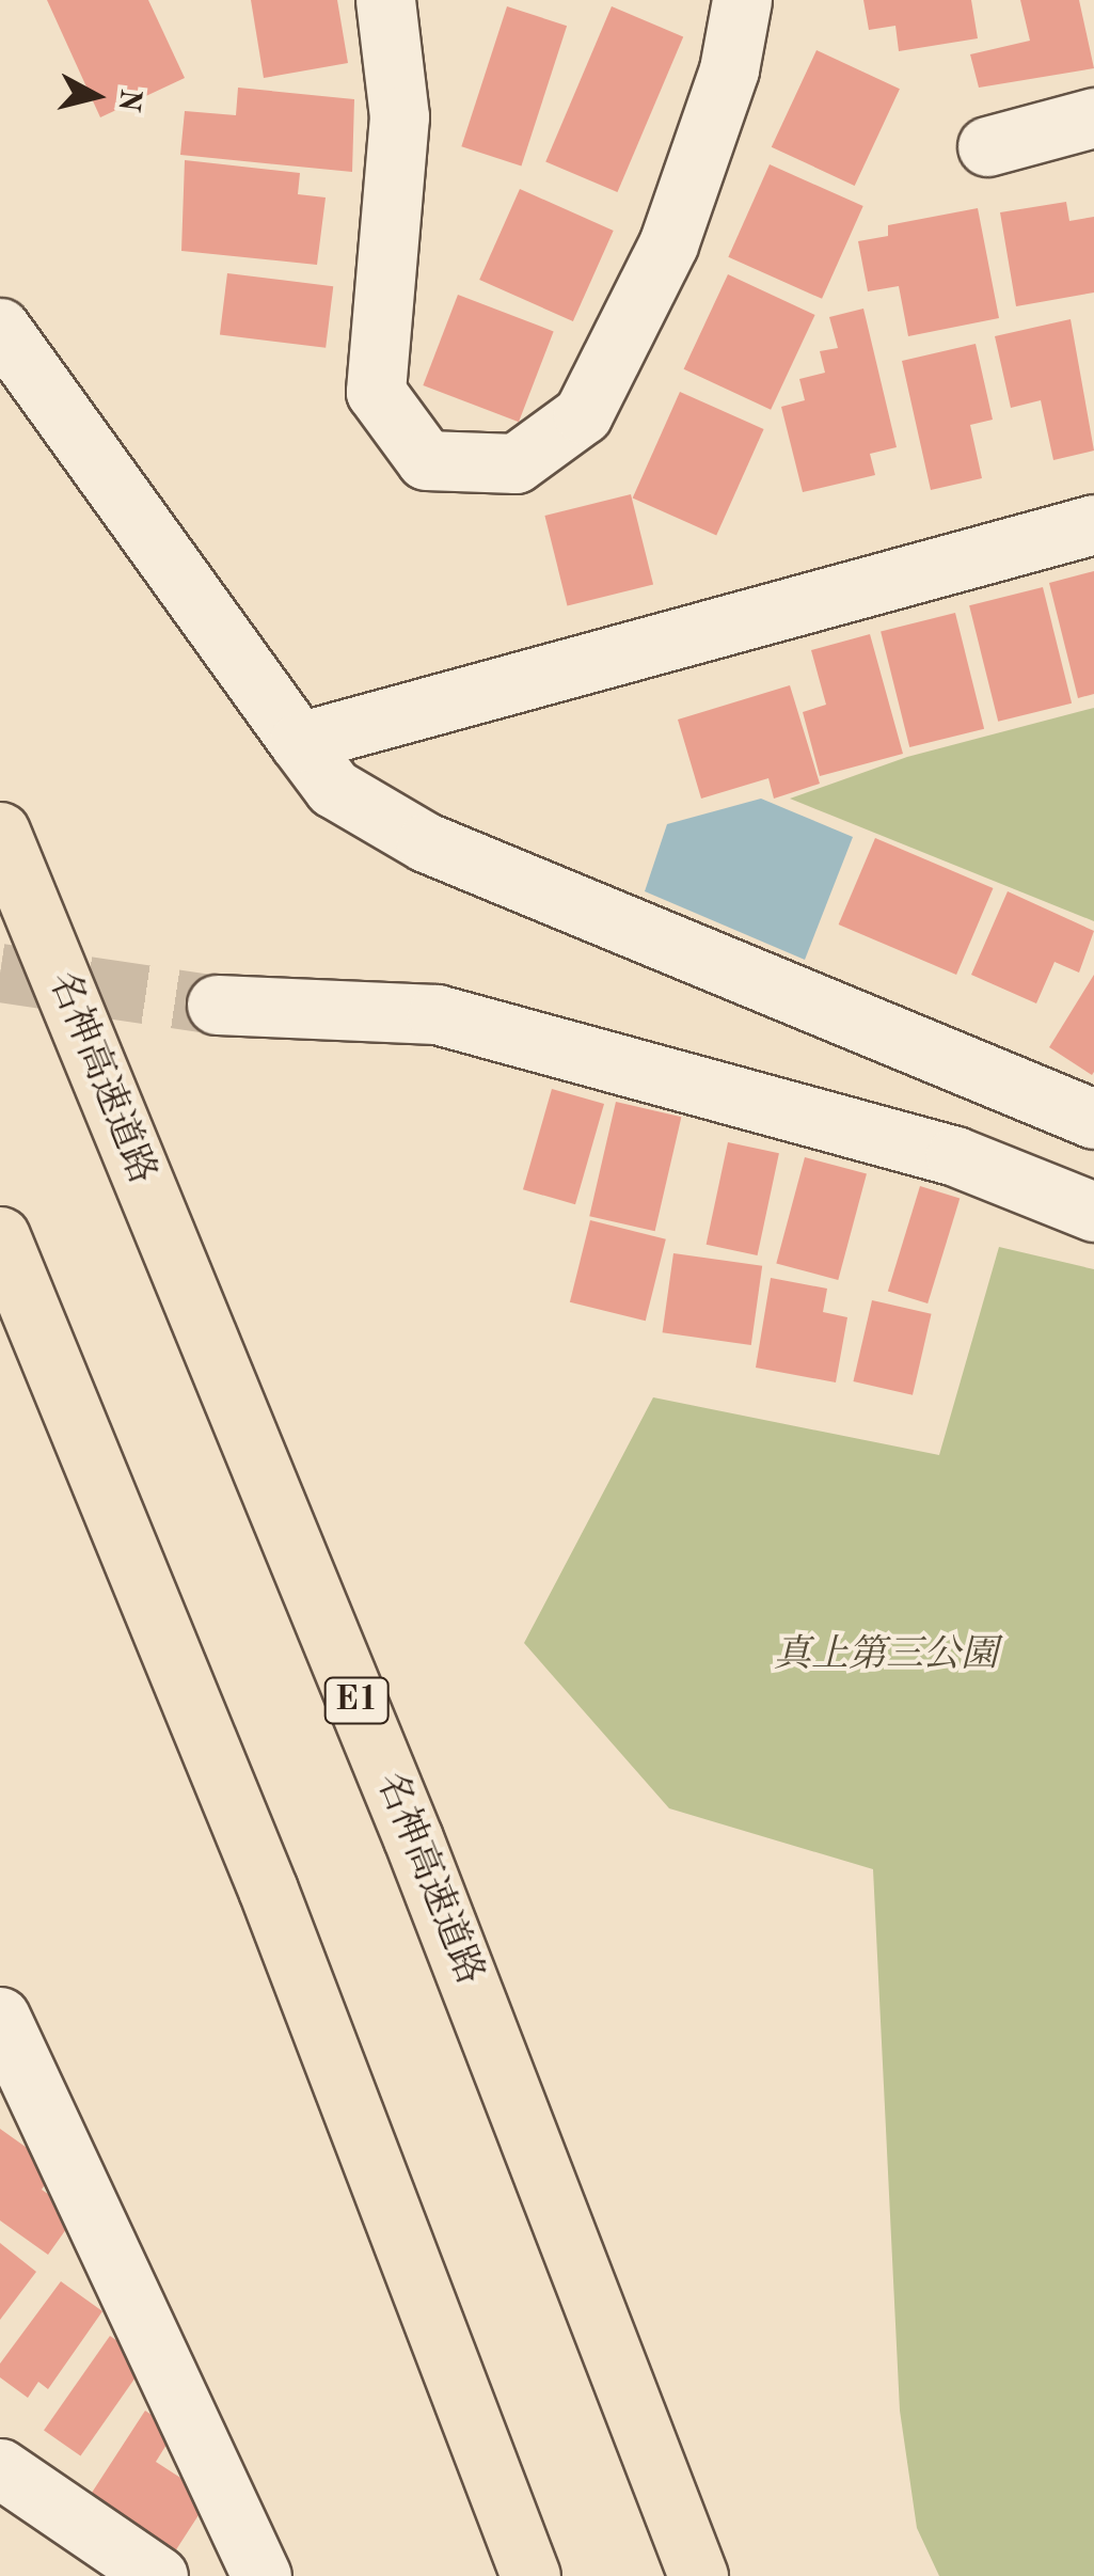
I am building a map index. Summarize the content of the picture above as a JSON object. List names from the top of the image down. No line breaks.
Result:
{"streets":{"highway":["名神高速道路","E1"]},"parks":["真上第三公園"],"north":"right"}
